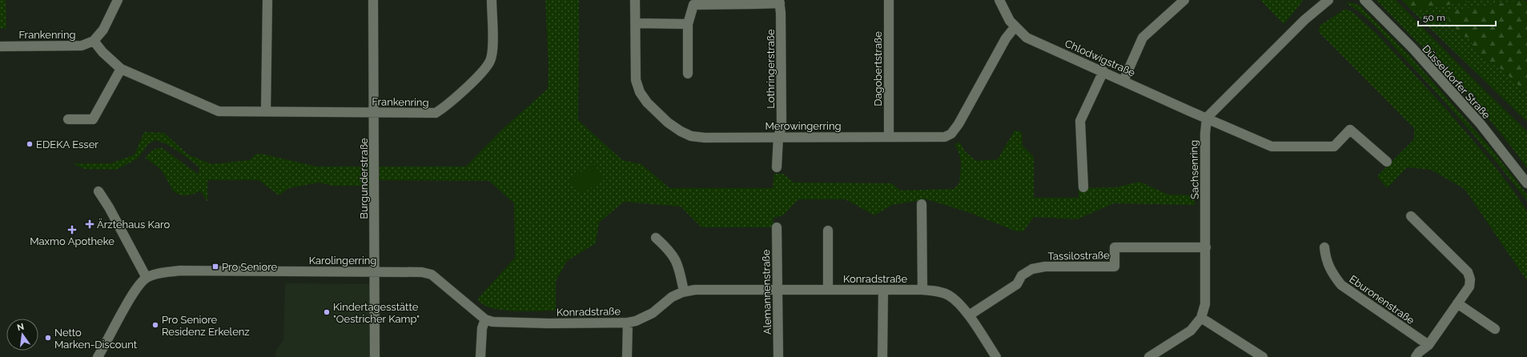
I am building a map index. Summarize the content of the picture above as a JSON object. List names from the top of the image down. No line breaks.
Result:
{"streets":{"street":["Frankenring","Chlodwigstraße","Lothringerstraße","Dagobertstraße","Düsseldorfer Straße","Merowingerring","Sachsenring","Burgunderstraße","Tassilostraße","Karolingerring","Konradstraße","Alemannenstraße","Eburonenstraße"]},"crossings":[["Frankenring","Burgunderstraße"],["Chlodwigstraße","Merowingerring"],["Chlodwigstraße","Sachsenring"],["Lothringerstraße","Merowingerring"],["Dagobertstraße","Merowingerring"],["Sachsenring","Tassilostraße"],["Burgunderstraße","Karolingerring"],["Tassilostraße","Konradstraße"],["Karolingerring","Konradstraße"],["Konradstraße","Alemannenstraße"]],"places":{"other":["EDEKA Esser","Kindertagesstätte \"Oestricher Kamp\"","Pro Seniore Residenz Erkelenz","Netto Marken-Discount"],"health":["Ärztehaus Karo","Maxmo Apotheke"],"transit":["Pro Seniore"]},"scale_bar":"50 m","north":"top"}
